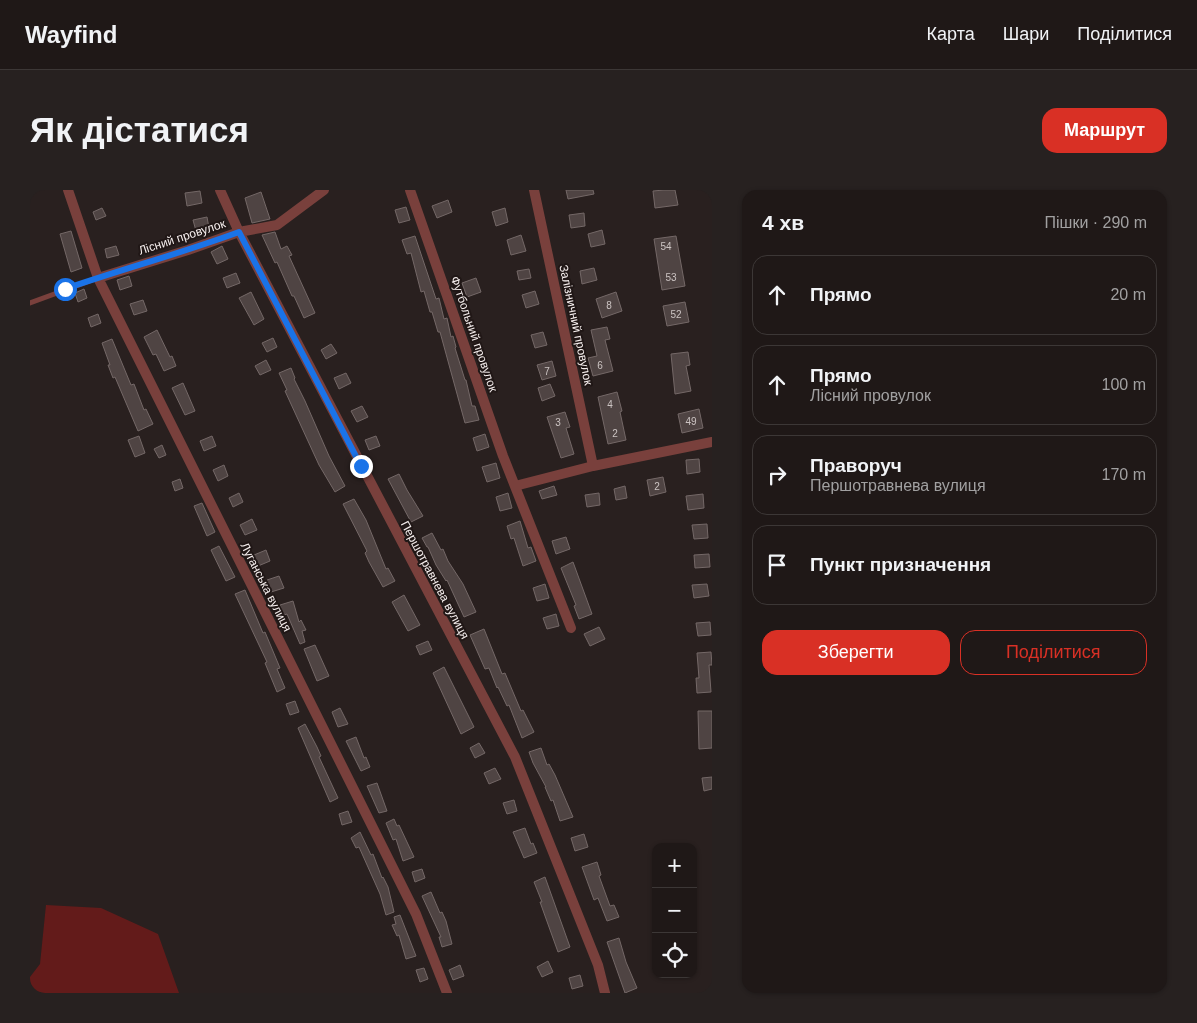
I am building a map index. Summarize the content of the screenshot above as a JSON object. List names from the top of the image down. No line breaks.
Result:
{"streets":{"street":["Лісний провулок","Залізничний провулок","Футбольний провулок","Першотравнева вулиця","Луганська вулиця"]},"crossings":[["Лісний провулок","Першотравнева вулиця"],["Лісний провулок","Луганська вулиця"]],"house_numbers":["54","53","8","52","6","7","4","49","3","2","2"],"page":{"header":"Wayfind","nav":["Карта","Шари","Поділитися"],"buttons":["Маршрут",["Зберегти","Поділитися"]],"title":"Як дістатися","heading":["4 хв","Пішки · 290 m"],"list":[["Прямо","20 m"],["Прямо","Лісний провулок","100 m"],["Праворуч","Першотравнева вулиця","170 m"],"Пункт призначення"],"map_buttons":["+","−"]}}
